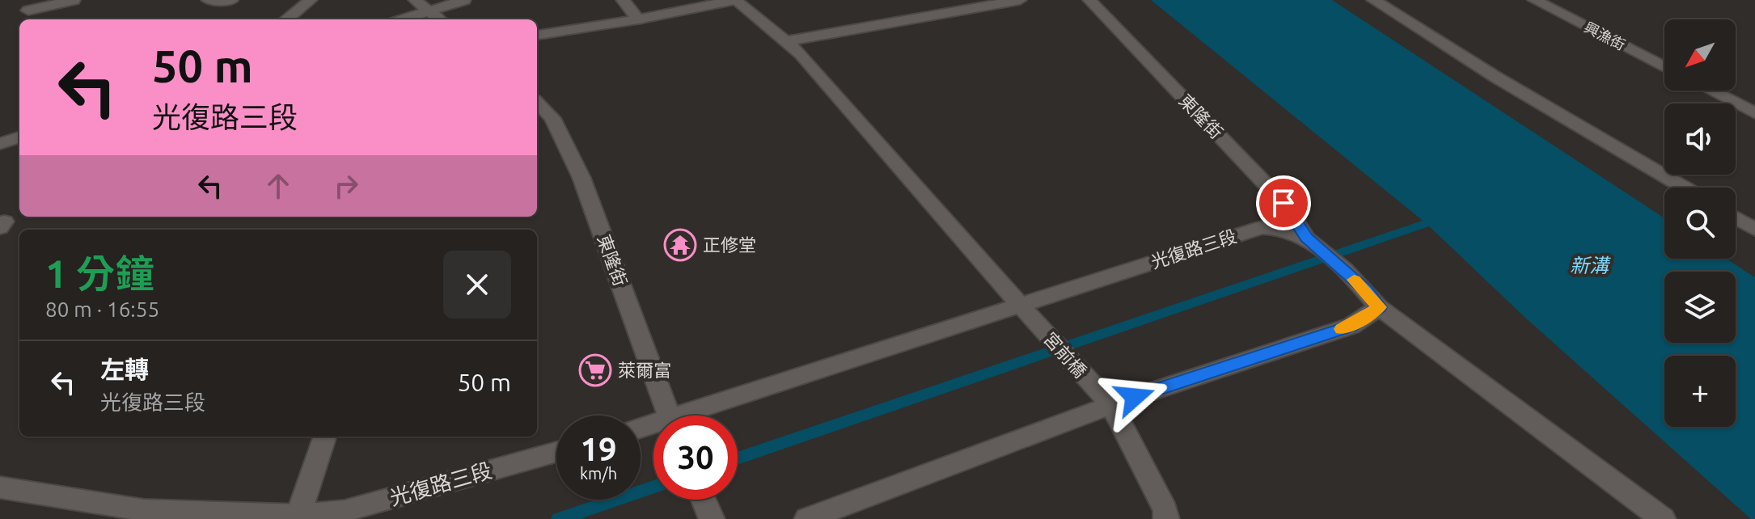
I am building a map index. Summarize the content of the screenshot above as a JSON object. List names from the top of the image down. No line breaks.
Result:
{"streets":{"street":["興漁街","東隆街","光復路三段","宮前橋"]},"crossings":[["東隆街","光復路三段"],["光復路三段","宮前橋"]],"water":["新溝"],"places":{"temple":["正修堂"],"supermarket":["萊爾富"]},"north":"bottom left","page":{"map_buttons":"+","turn":["50 m","光復路三段"],"heading":["1 分鐘","80 m · 16:55"],"list":[{"name":"左轉","note":"光復路三段","value":"50 m"}],"speed":"19 km/h","limit":"30"}}
